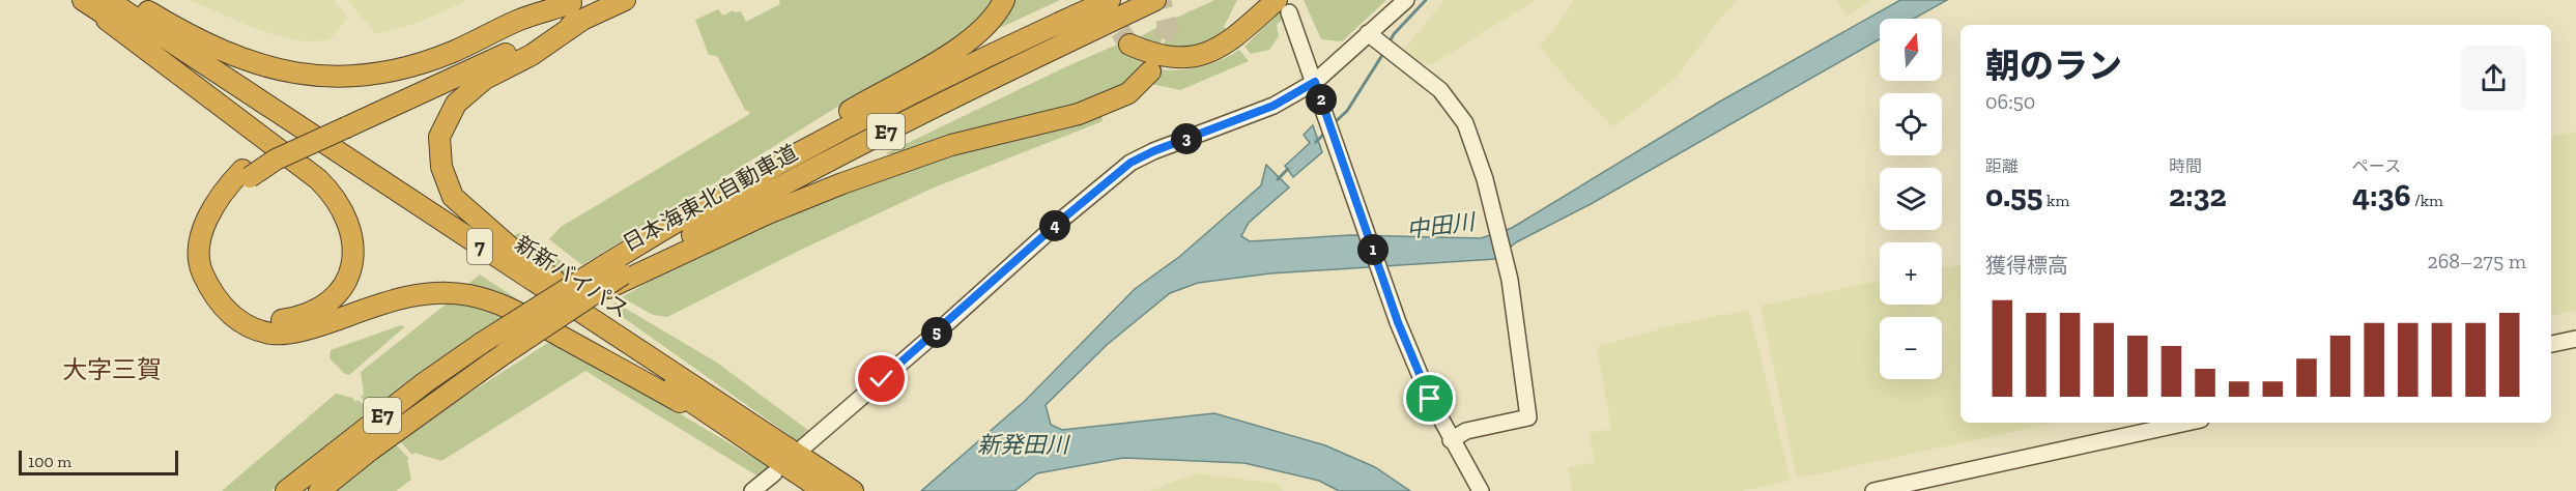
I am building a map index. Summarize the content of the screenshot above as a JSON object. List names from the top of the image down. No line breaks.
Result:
{"streets":{"highway":["E7","日本海東北自動車道","7","新新バイパス"]},"districts":["大字三賀"],"water":["中田川","新発田川"],"scale_bar":"100 m","north":"top","page":{"map_buttons":["+","−"],"heading":["朝のラン","06:50"],"pins":["2","3","4","1","5"],"stats":[["距離","0.55 km"],["時間","2:32"],["ペース","4:36 /km"]],"chart":["獲得標高","268–275 m"],"scale":"100 m"}}
